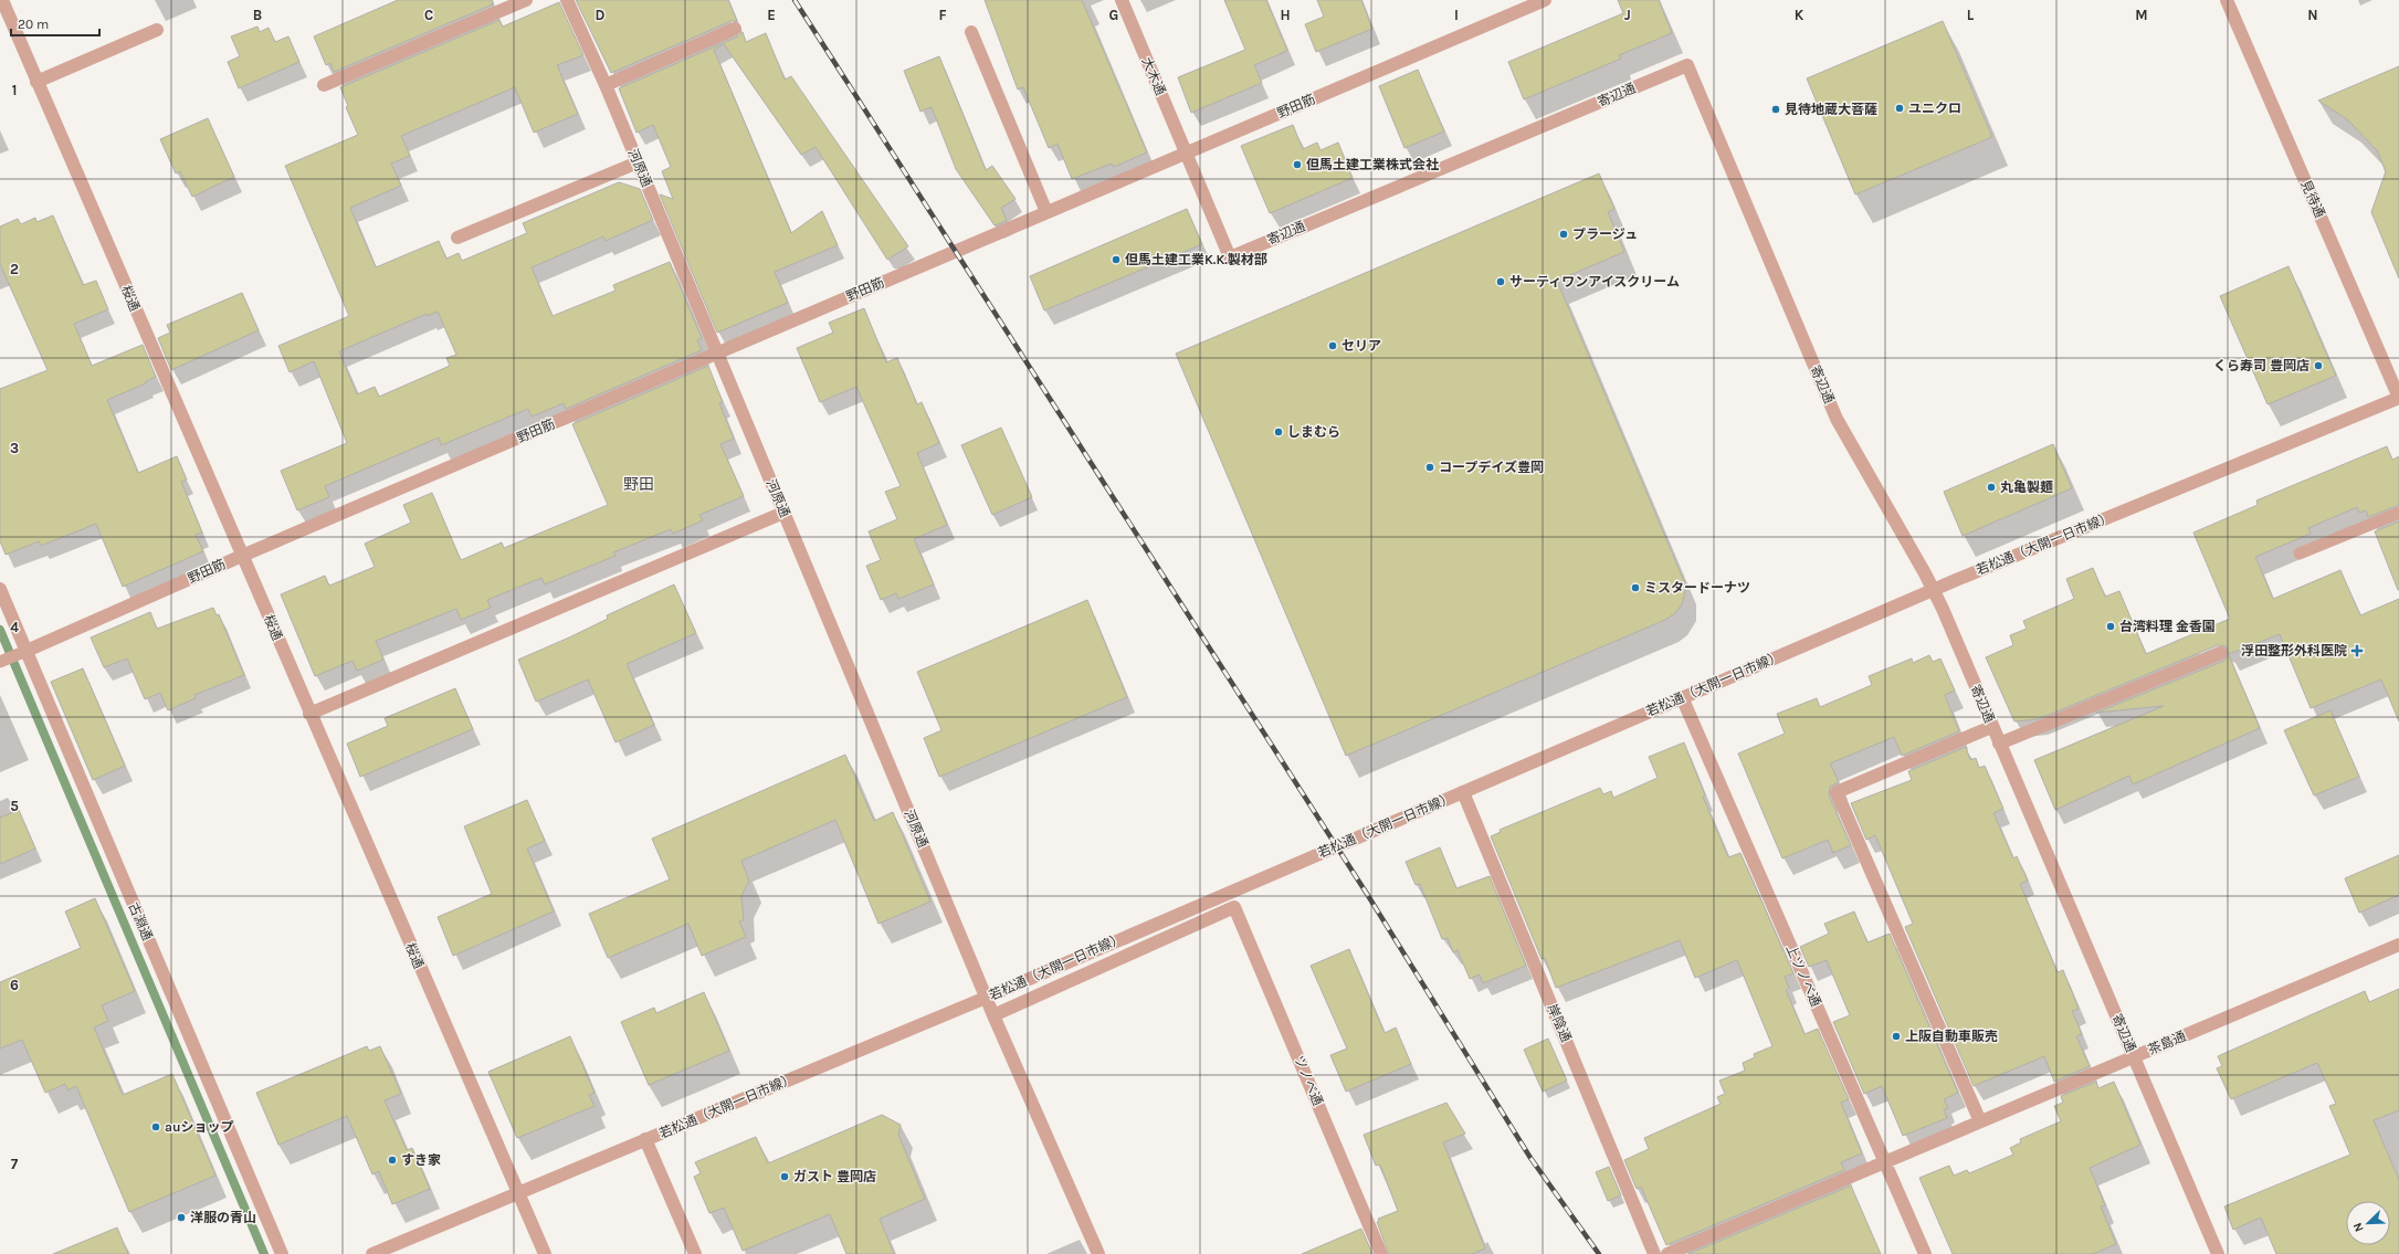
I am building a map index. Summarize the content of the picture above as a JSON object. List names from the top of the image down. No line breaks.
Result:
{"streets":{"street":["大木通","寄辺通","野田筋","河原通","見待通","桜通","若松通（大開一日市線）","古淵通","上ツノベ通","岸陰通","茶島通","ツノベ通"]},"crossings":[["大木通","寄辺通"],["大木通","野田筋"],["寄辺通","野田筋"],["寄辺通","若松通（大開一日市線）"],["寄辺通","茶島通"],["野田筋","河原通"],["野田筋","桜通"],["野田筋","古淵通"],["河原通","若松通（大開一日市線）"],["河原通","ツノベ通"],["見待通","若松通（大開一日市線）"],["桜通","若松通（大開一日市線）"],["若松通（大開一日市線）","上ツノベ通"],["若松通（大開一日市線）","岸陰通"],["上ツノベ通","茶島通"]],"districts":["野田"],"places":{"other":["ユニクロ","見待地蔵大菩薩","但馬土建工業株式会社","プラージュ","但馬土建工業K.K.製材部","サーティワンアイスクリーム","セリア","くら寿司 豊岡店","しまむら","コープデイズ豊岡","丸亀製麺","ミスタードーナツ","台湾料理 金香園","上阪自動車販売","auショップ","すき家","ガスト 豊岡店","洋服の青山"],"health":["浮田整形外科医院"]},"scale_bar":"20 m","north":"bottom left","grid":{"columns":["B","C","D","E","F","G","H","I","J","K","L","M","N"],"rows":["1","2","3","4","5","6","7"]}}
